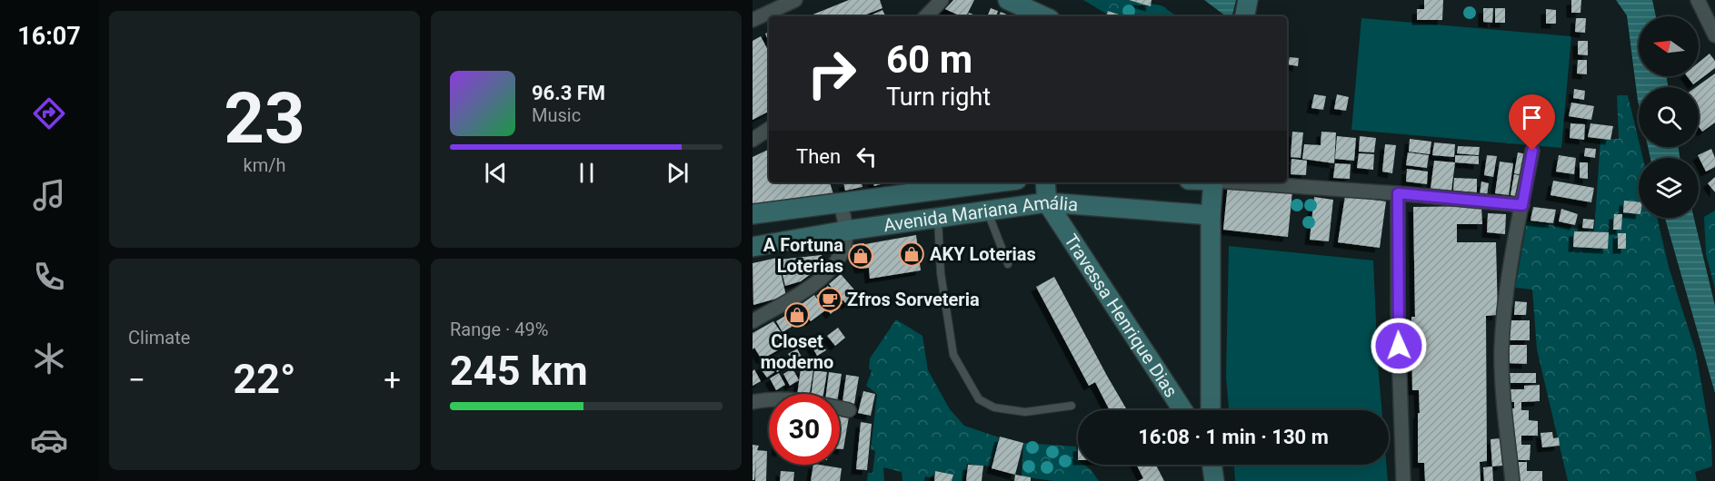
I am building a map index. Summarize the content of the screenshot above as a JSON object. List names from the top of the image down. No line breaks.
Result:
{"streets":{"main road":["Avenida Mariana Amália","Travessa Henrique Dias"]},"crossings":[["Avenida Mariana Amália","Travessa Henrique Dias"]],"places":{"shop":["AKY Loterias","A Fortuna Loterias","Closet moderno"],"cafe":["Zfros Sorveteria"]},"north":"left","page":{"tabs":"16:07","tile":[["23","km/h"],"Climate",["Range · 49%","245 km"]],"turn":["60 m","Turn right"],"song":["96.3 FM","Music"],"then":"Then","heat":["−","22°","+"],"limit":"30","trip":"16:08 · 1 min · 130 m"}}
